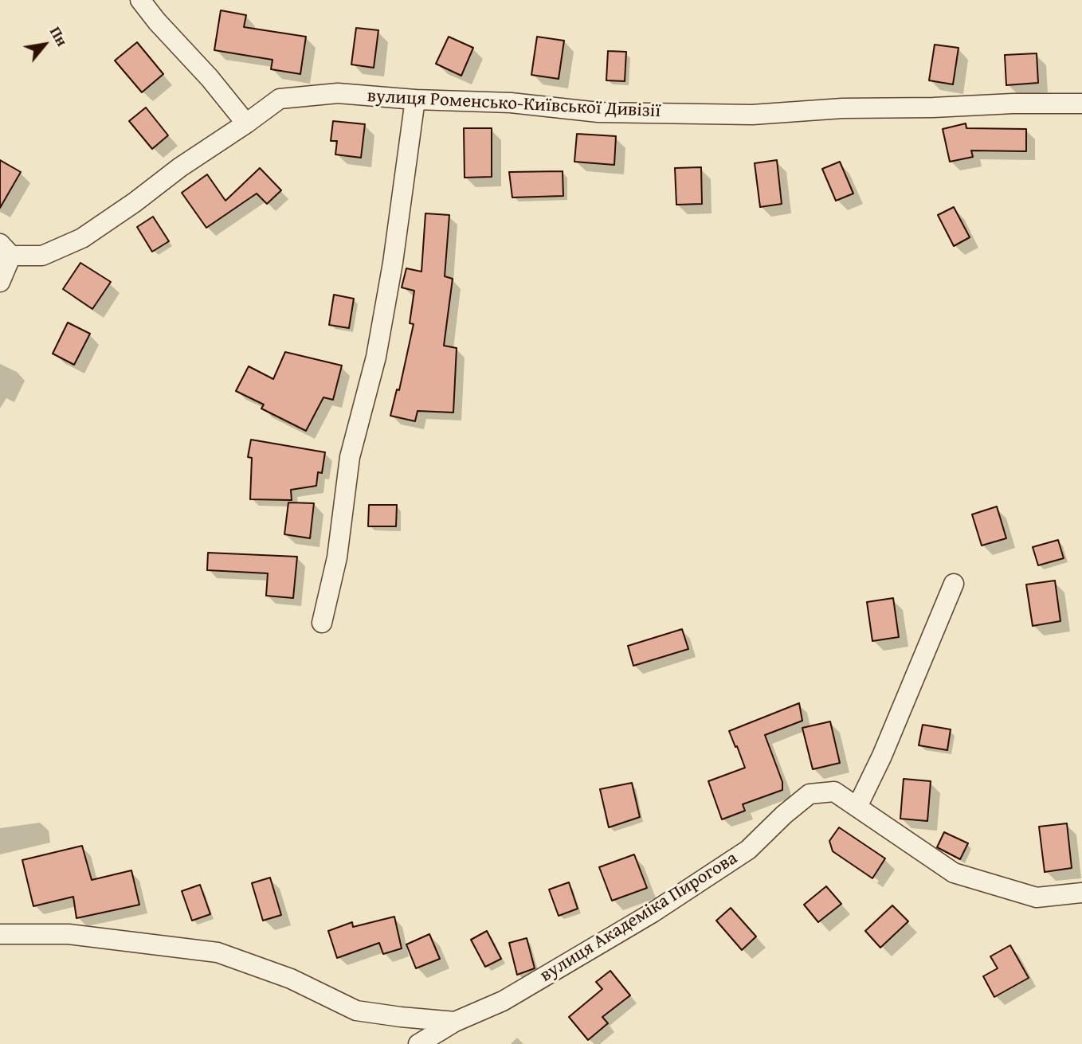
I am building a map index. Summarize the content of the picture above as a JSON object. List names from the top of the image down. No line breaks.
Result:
{"streets":{"street":["вулиця Роменсько-Київської Дивізії","вулиця Академіка Пирогова"]},"north":"top right"}
